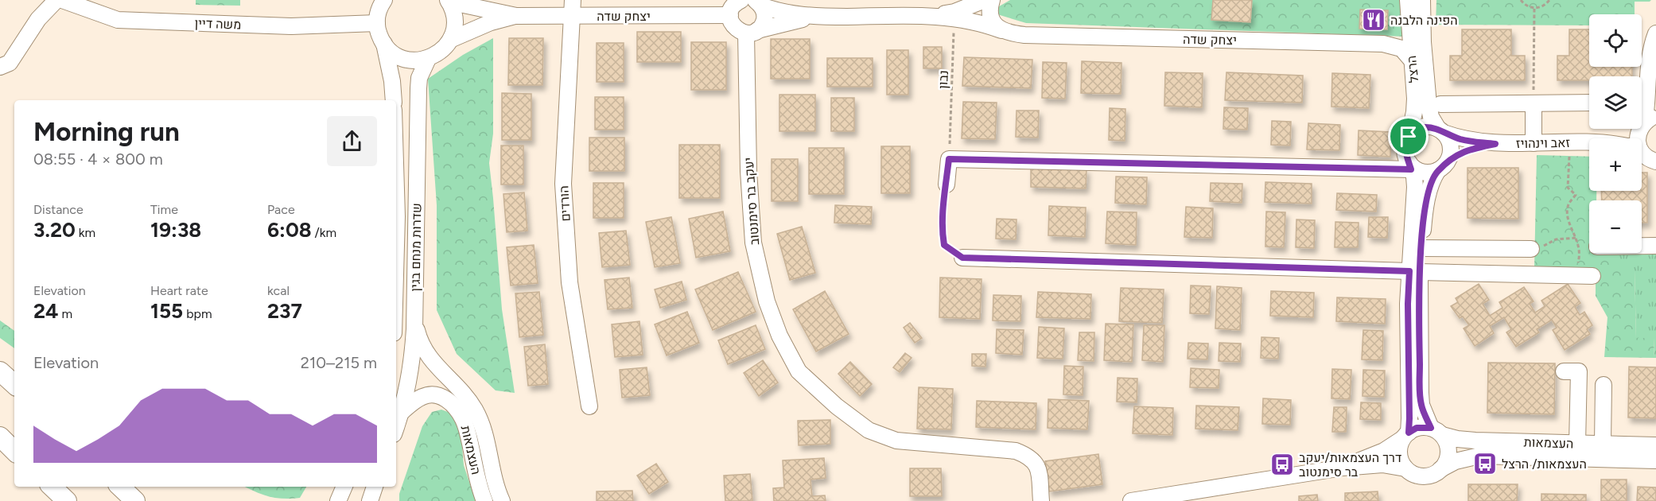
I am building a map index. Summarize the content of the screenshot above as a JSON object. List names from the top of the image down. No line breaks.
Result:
{"streets":{"street":["יצחק שדה","משה דיין","הרצל","זאב וינהויז","יעקב בר סימנטוב","הורדים","שדרות מנחם בגין","העצמאות"],"path":["נבון"]},"crossings":[["יצחק שדה","הרצל"],["יצחק שדה","נבון"],["יצחק שדה","יעקב בר סימנטוב"],["יצחק שדה","הורדים"],["יצחק שדה","שדרות מנחם בגין"],["הרצל","זאב וינהויז"],["שדרות מנחם בגין","העצמאות"]],"places":{"restaurant":["הפינה הלבנה"],"bus stop":["העצמאות/ הרצל","דרך העצמאות/יעקב בר סימנטוב"]},"page":{"map_buttons":["+","−"],"heading":["Morning run","08:55 · 4 × 800 m"],"stats":[["Distance","3.20 km"],["Time","19:38"],["Pace","6:08 /km"],["Elevation","24 m"],["Heart rate","155 bpm"],["kcal","237"]],"chart":["Elevation","210–215 m"]}}
